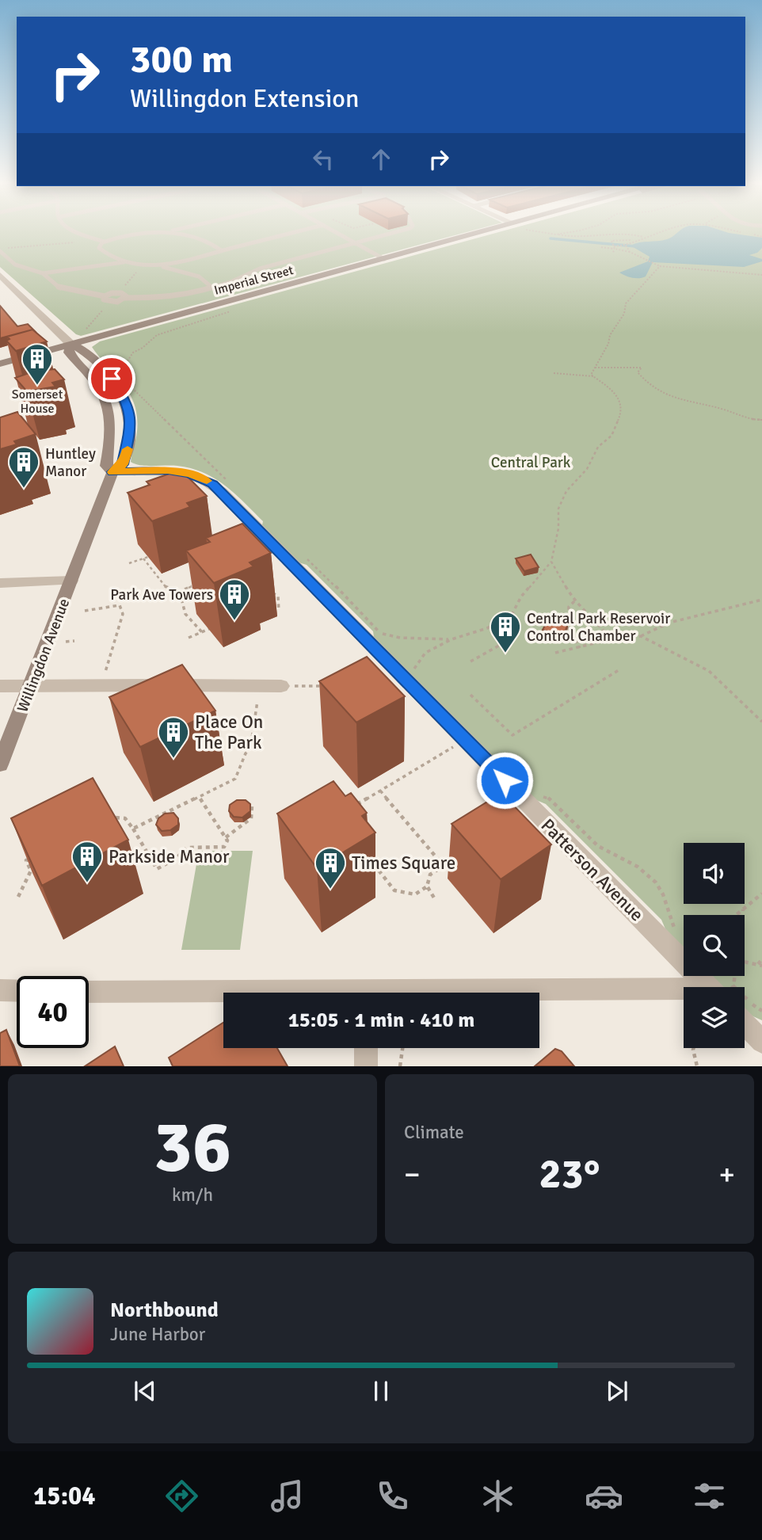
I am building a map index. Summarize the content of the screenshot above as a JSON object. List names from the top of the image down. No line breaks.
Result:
{"streets":{"main road":["Imperial Street","Willingdon Avenue"],"street":["Patterson Avenue"]},"parks":["Central Park"],"places":{"building":["Somerset House","Huntley Manor","Park Ave Towers","Central Park Reservoir Control Chamber","Place On The Park","Parkside Manor","Times Square"]},"page":{"turn":["300 m","Willingdon Extension"],"limit":"40","trip":"15:05 · 1 min · 410 m","tile":[["36","km/h"],"Climate"],"heat":["−","23°","+"],"song":["Northbound","June Harbor"],"tabs":"15:04"}}
